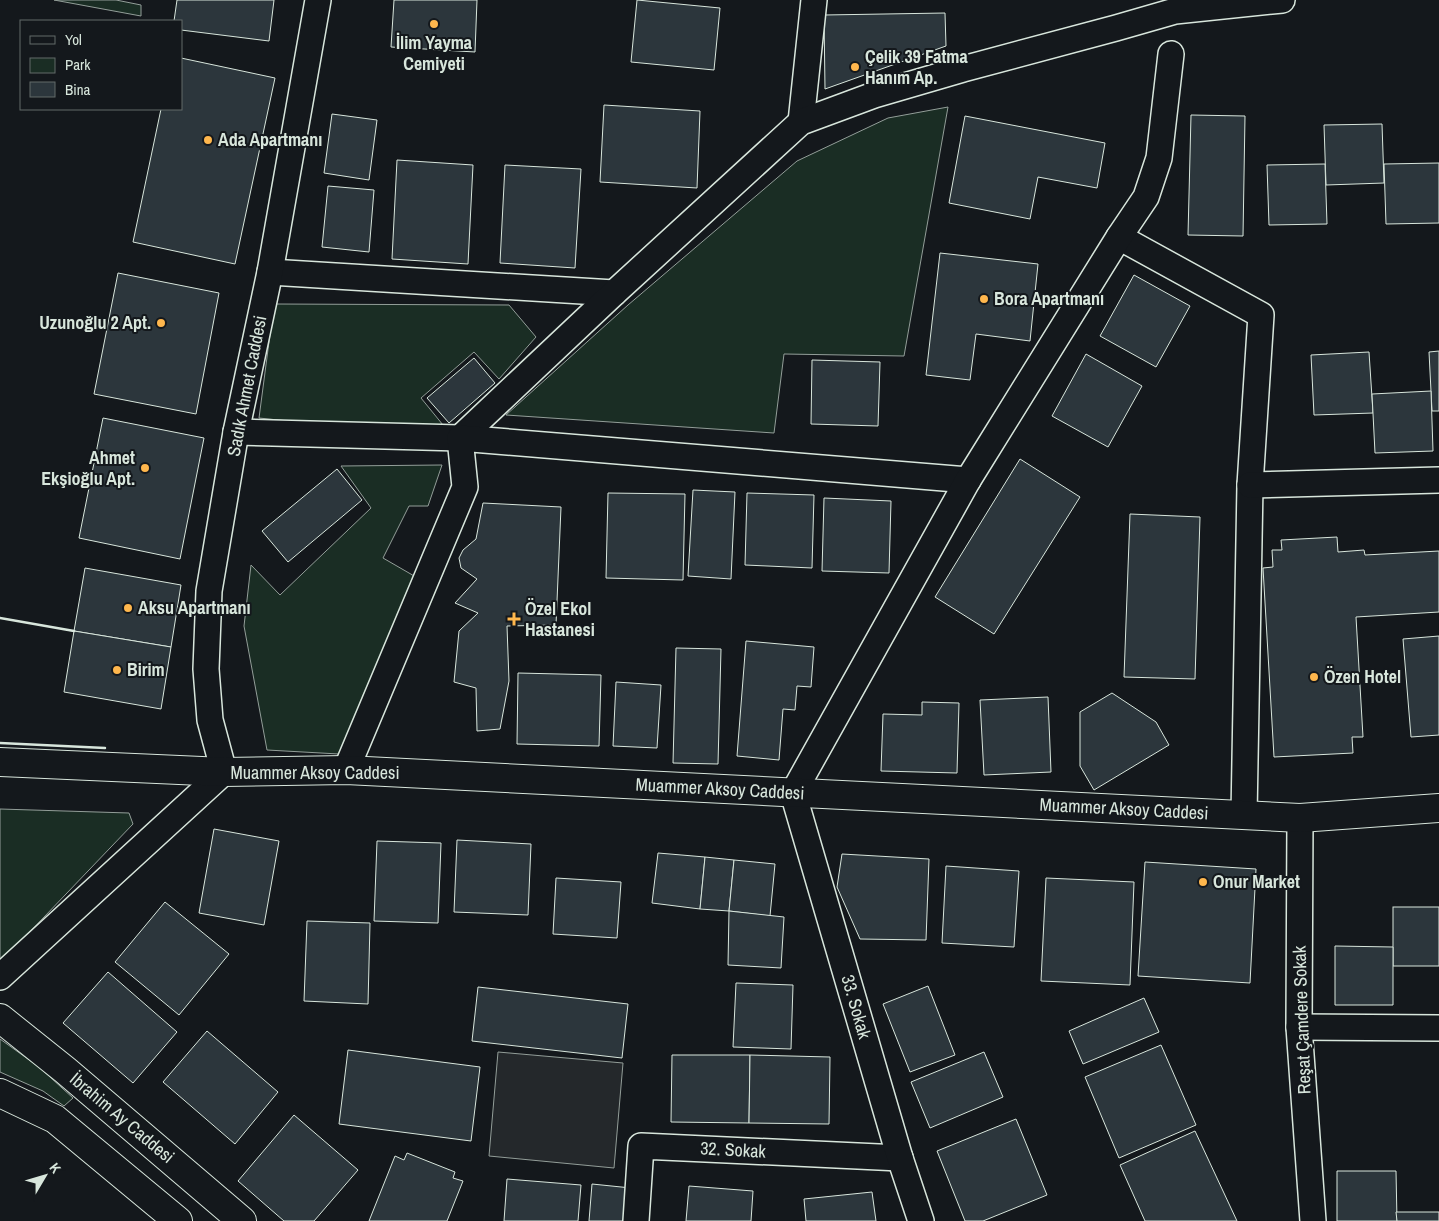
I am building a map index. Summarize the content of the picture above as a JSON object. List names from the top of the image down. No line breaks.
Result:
{"streets":{"main road":["Muammer Aksoy Caddesi","İbrahim Ay Caddesi"],"street":["Sadık Ahmet Caddesi","33. Sokak","Reşat Çamdere Sokak","32. Sokak"]},"crossings":[["Sadık Ahmet Caddesi","Muammer Aksoy Caddesi"],["Muammer Aksoy Caddesi","33. Sokak"],["Muammer Aksoy Caddesi","Reşat Çamdere Sokak"],["33. Sokak","32. Sokak"]],"places":{"other":["İlim Yayma Cemiyeti","Çelik 39 Fatma Hanım Ap.","Ada Apartmanı","Bora Apartmanı","Uzunoğlu 2 Apt.","Ahmet Ekşioğlu Apt.","Aksu Apartmanı","Birim","Özen Hotel","Onur Market"],"health":["Özel Ekol Hastanesi"]},"legend":["Yol","Park","Bina"],"north":"top right"}
